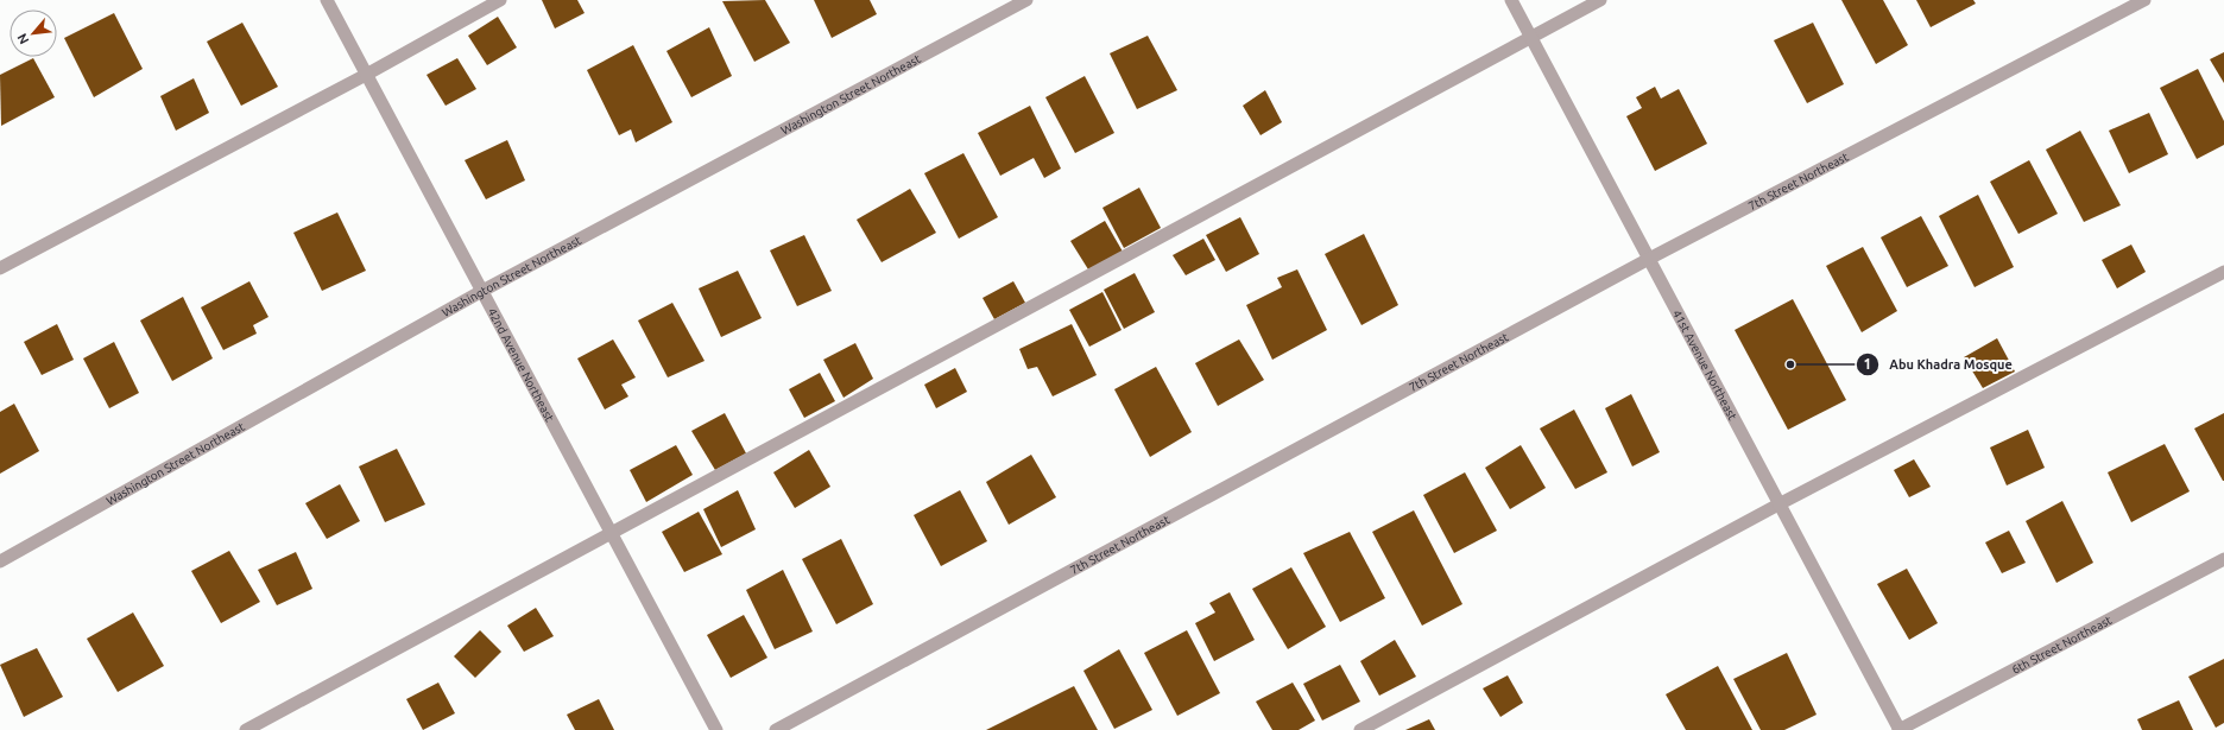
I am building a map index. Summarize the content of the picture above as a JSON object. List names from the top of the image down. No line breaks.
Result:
{"streets":{"street":["Washington Street Northeast","7th Street Northeast","42nd Avenue Northeast","41st Avenue Northeast","6th Street Northeast"]},"crossings":[["Washington Street Northeast","42nd Avenue Northeast"],["7th Street Northeast","41st Avenue Northeast"],["41st Avenue Northeast","6th Street Northeast"]],"places":["Abu Khadra Mosque"],"north":"bottom left"}
